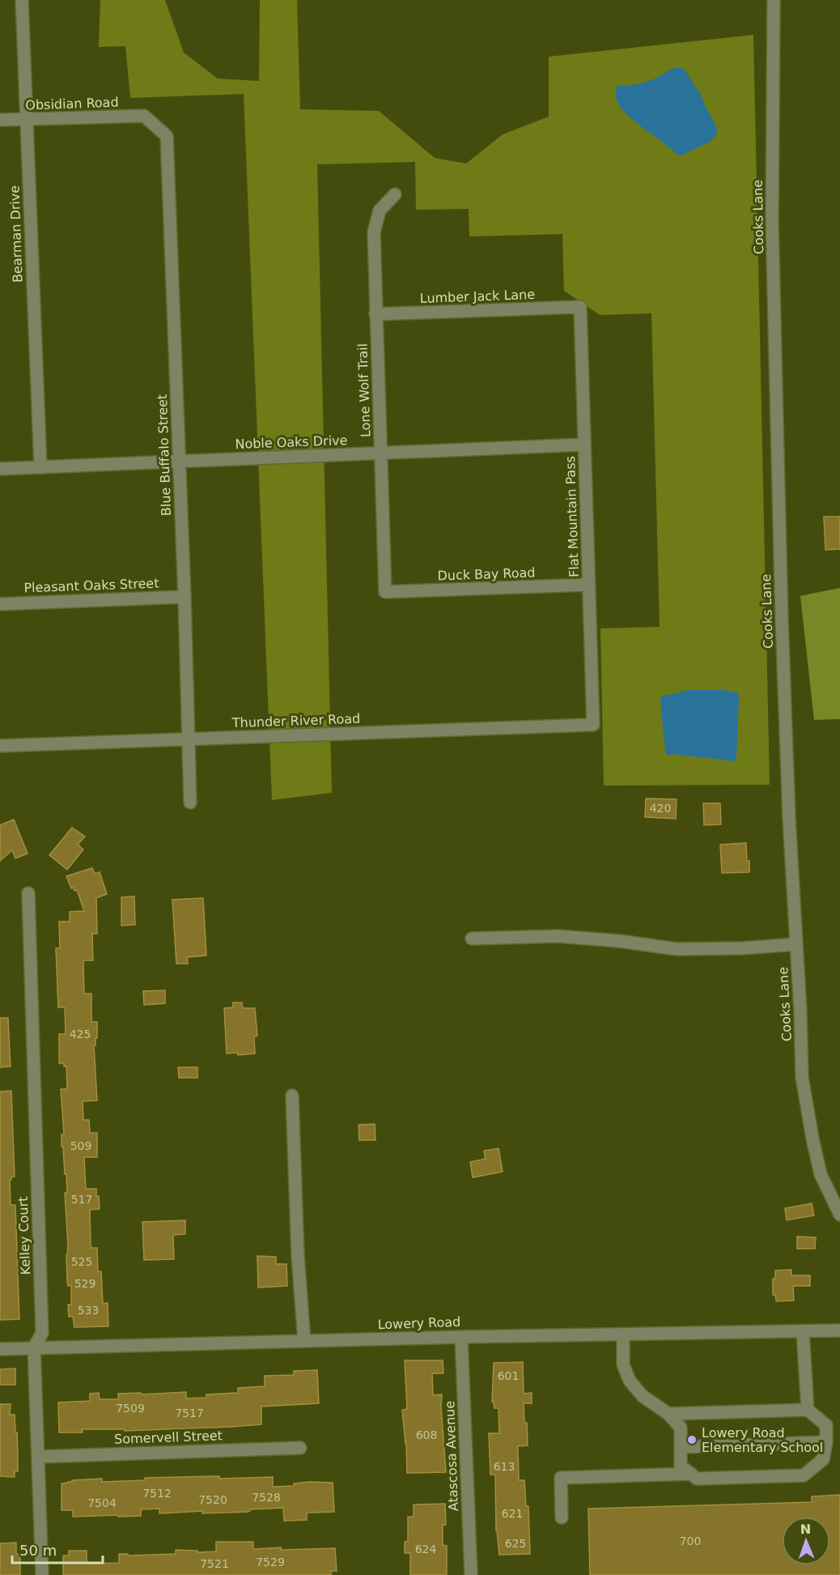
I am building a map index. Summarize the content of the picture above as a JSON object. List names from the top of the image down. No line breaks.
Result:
{"streets":{"street":["Obsidian Road","Cooks Lane","Bearman Drive","Lumber Jack Lane","Lone Wolf Trail","Noble Oaks Drive","Blue Buffalo Street","Flat Mountain Pass","Duck Bay Road","Pleasant Oaks Street","Thunder River Road","Kelley Court","Lowery Road","Somervell Street","Atascosa Avenue"]},"crossings":[["Obsidian Road","Bearman Drive"],["Obsidian Road","Blue Buffalo Street"],["Bearman Drive","Noble Oaks Drive"],["Lumber Jack Lane","Lone Wolf Trail"],["Lumber Jack Lane","Flat Mountain Pass"],["Lone Wolf Trail","Noble Oaks Drive"],["Lone Wolf Trail","Duck Bay Road"],["Noble Oaks Drive","Blue Buffalo Street"],["Noble Oaks Drive","Flat Mountain Pass"],["Blue Buffalo Street","Pleasant Oaks Street"],["Blue Buffalo Street","Thunder River Road"],["Flat Mountain Pass","Duck Bay Road"],["Flat Mountain Pass","Thunder River Road"],["Kelley Court","Lowery Road"],["Kelley Court","Somervell Street"],["Lowery Road","Atascosa Avenue"]],"places":["Lowery Road Elementary School"],"house_numbers":["420","425","509","517","525","529","533","601","7509","7517","608","613","7512","7528","7520","7504","621","700","625","624","7529","7521"],"scale_bar":"50 m","north":"top"}
